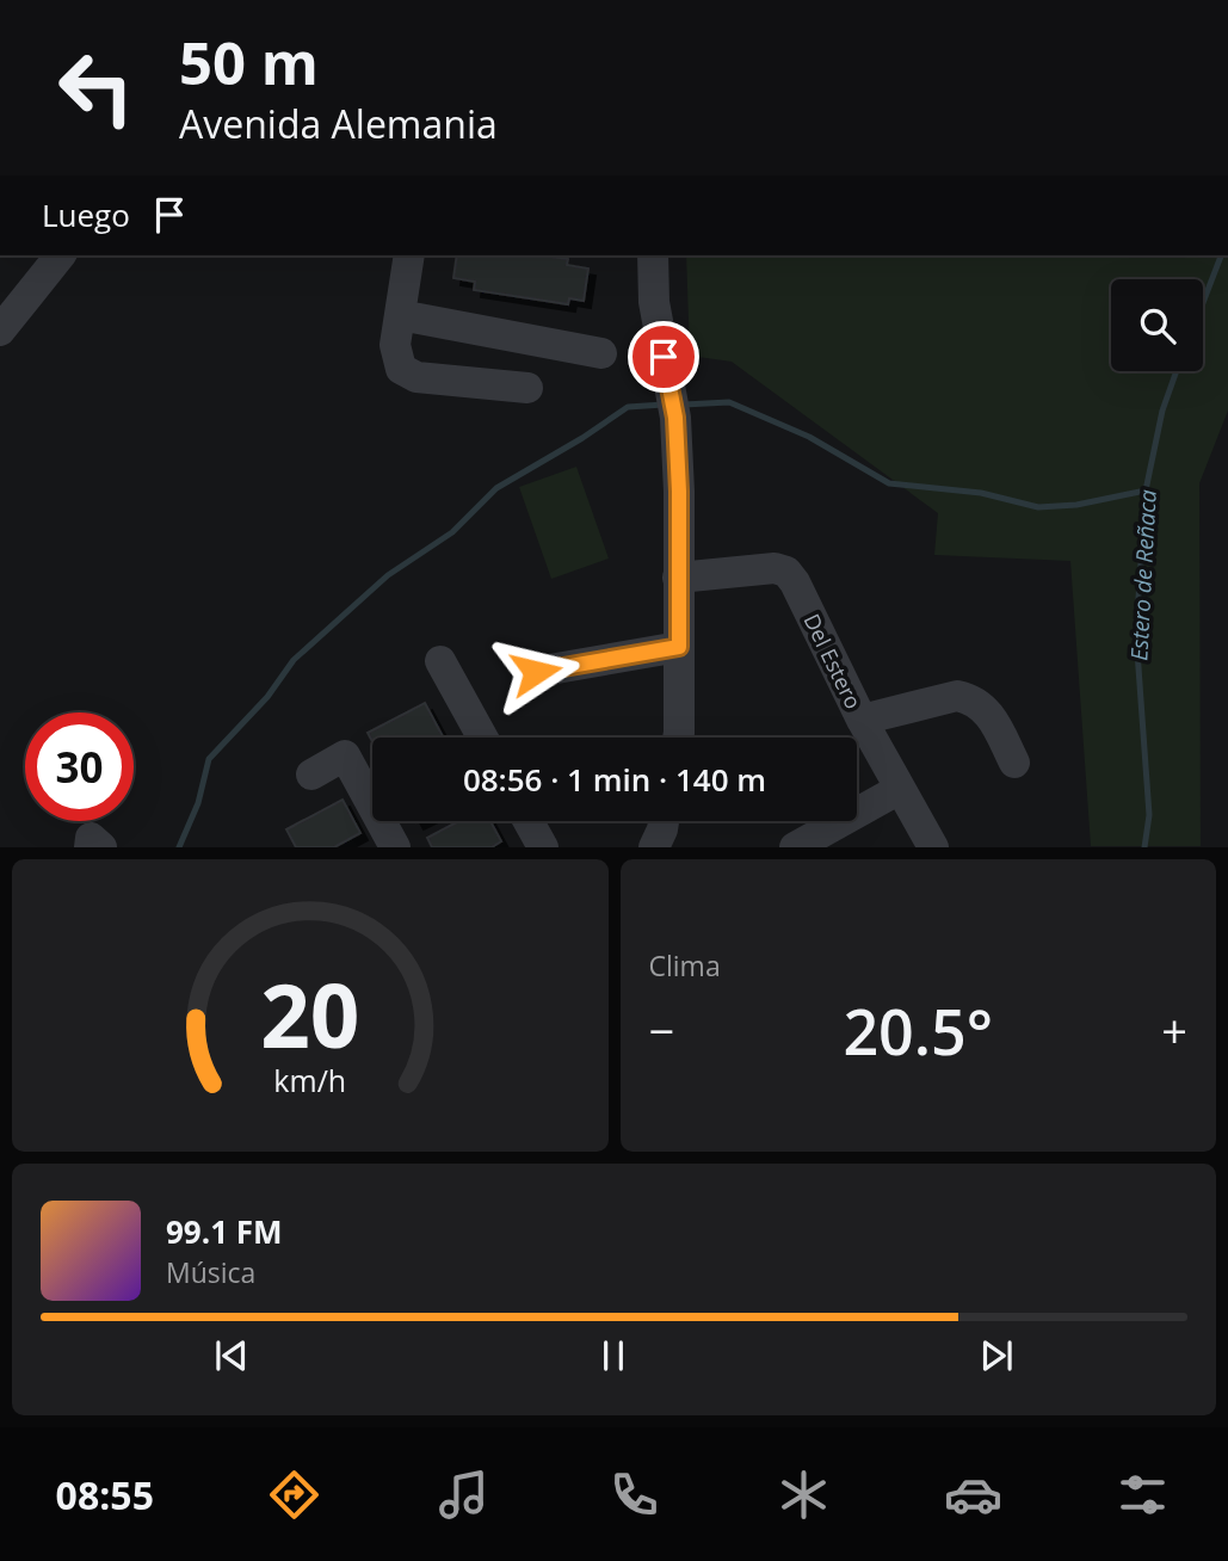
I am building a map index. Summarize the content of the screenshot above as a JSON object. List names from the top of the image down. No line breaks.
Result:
{"streets":{"street":["Del Estero"]},"water":["Estero de Reñaca"],"page":{"turn":["50 m","Avenida Alemania"],"then":"Luego","limit":"30","trip":"08:56 · 1 min · 140 m","tile":"Clima","heat":["−","20.5°","+"],"song":["99.1 FM","Música"],"tabs":"08:55","gauge":["20","km/h"]}}
